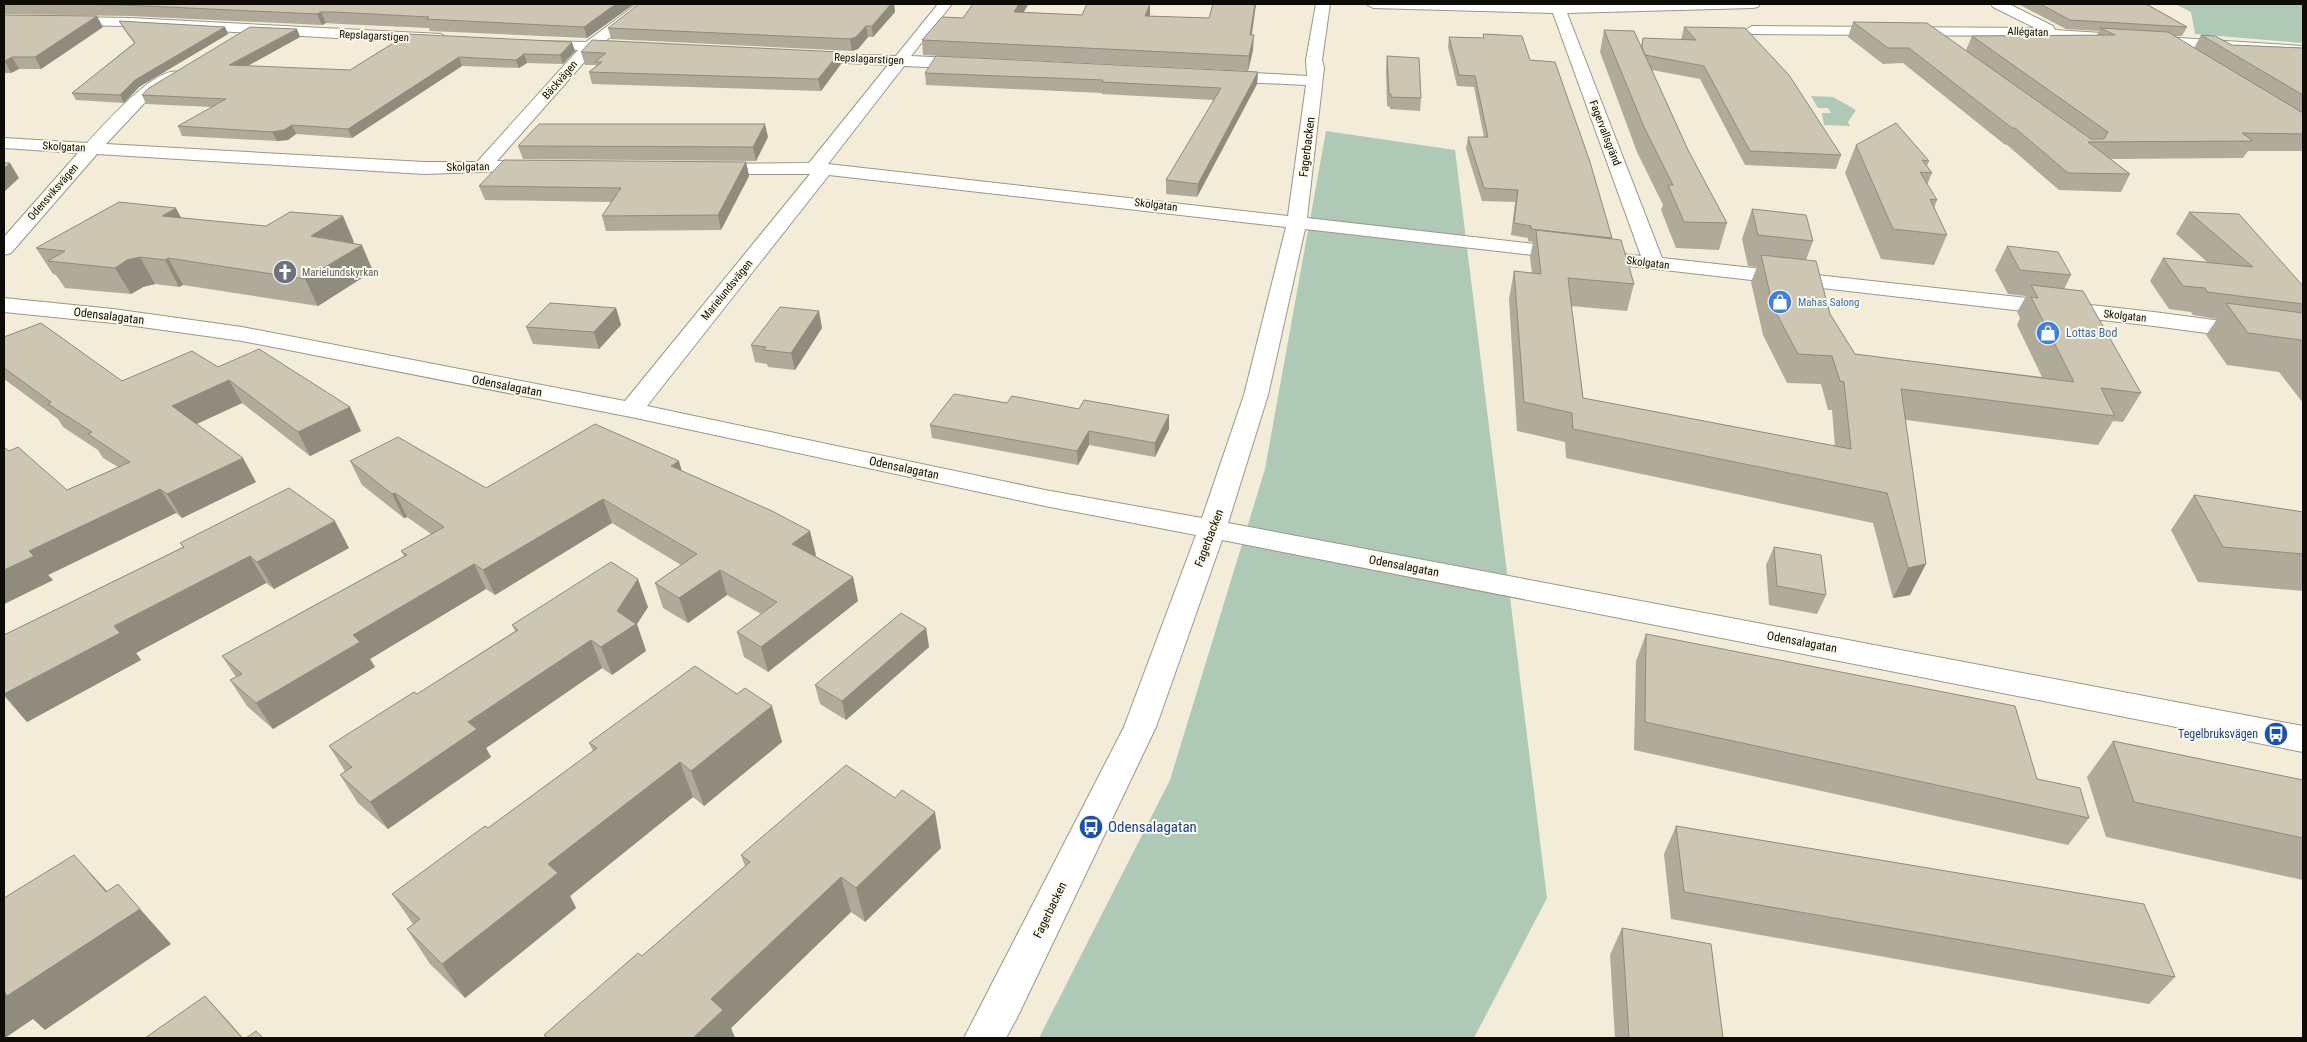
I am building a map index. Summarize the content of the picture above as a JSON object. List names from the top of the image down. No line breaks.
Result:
{"streets":{"street":["Allégatan","Repslagarstigen","Bäckvägen","Fagervallsgränd","Skolgatan","Fagerbacken","Odensviksvägen","Marielundsvägen","Odensalagatan"]},"crossings":[["Repslagarstigen","Marielundsvägen"],["Bäckvägen","Skolgatan"],["Fagervallsgränd","Skolgatan"],["Skolgatan","Fagerbacken"],["Skolgatan","Odensviksvägen"],["Skolgatan","Marielundsvägen"],["Fagerbacken","Odensalagatan"],["Marielundsvägen","Odensalagatan"]],"places":{"church":["Marielundskyrkan"],"shop":["Mahas Salong","Lottas Bod"],"bus stop":["Tegelbruksvägen","Odensalagatan"]}}
